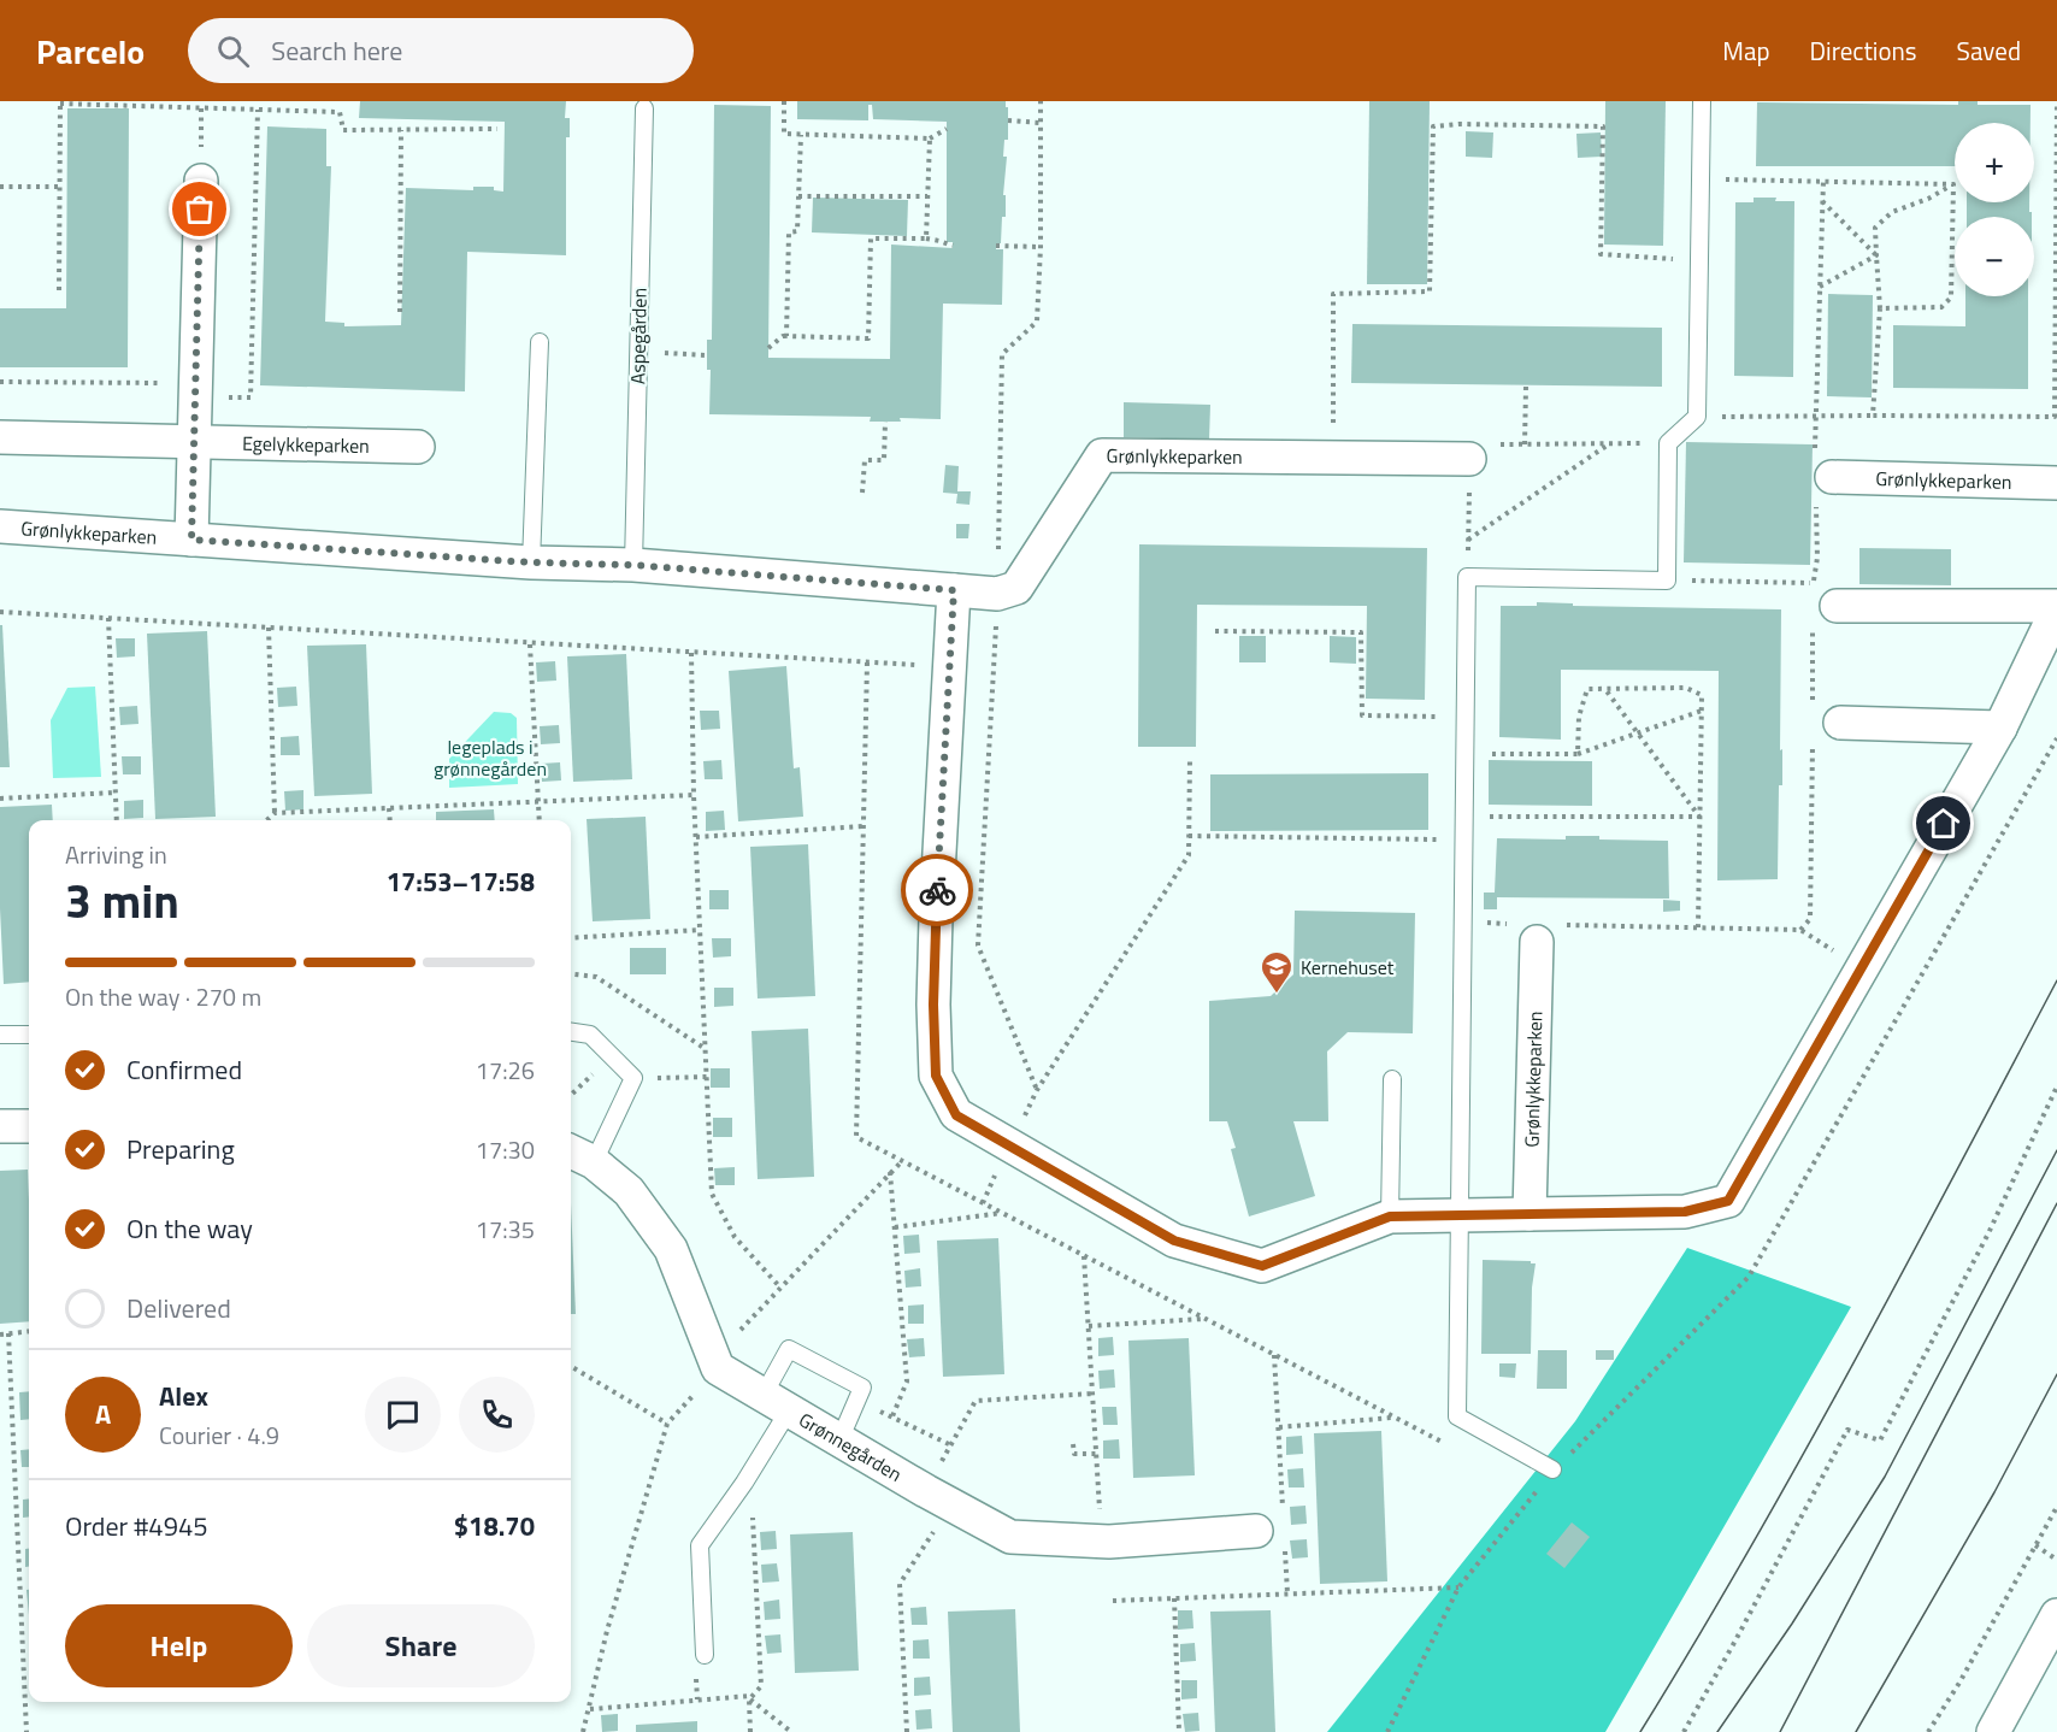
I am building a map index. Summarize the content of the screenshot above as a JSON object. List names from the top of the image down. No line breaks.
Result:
{"streets":{"street":["Egelykkeparken","Grønlykkeparken","Grønnegården"],"lane":["Aspegården"]},"crossings":[["Aspegården","Grønlykkeparken"]],"parks":["legeplads i grønnegården"],"places":{"school or university":["Kernehuset"]},"page":{"header":"Parcelo","search":"Search here","nav":["Map","Directions","Saved"],"map_buttons":["+","−"],"heading":["3 min","Arriving in","17:53–17:58"],"panel":["Alex","Courier · 4.9","Order #4945","$18.70"],"bar":"On the way · 270 m","list":[["Confirmed","17:26"],["Preparing","17:30"],["On the way","17:35"],"Delivered"],"round":"A","buttons":["Help","Share"]}}
